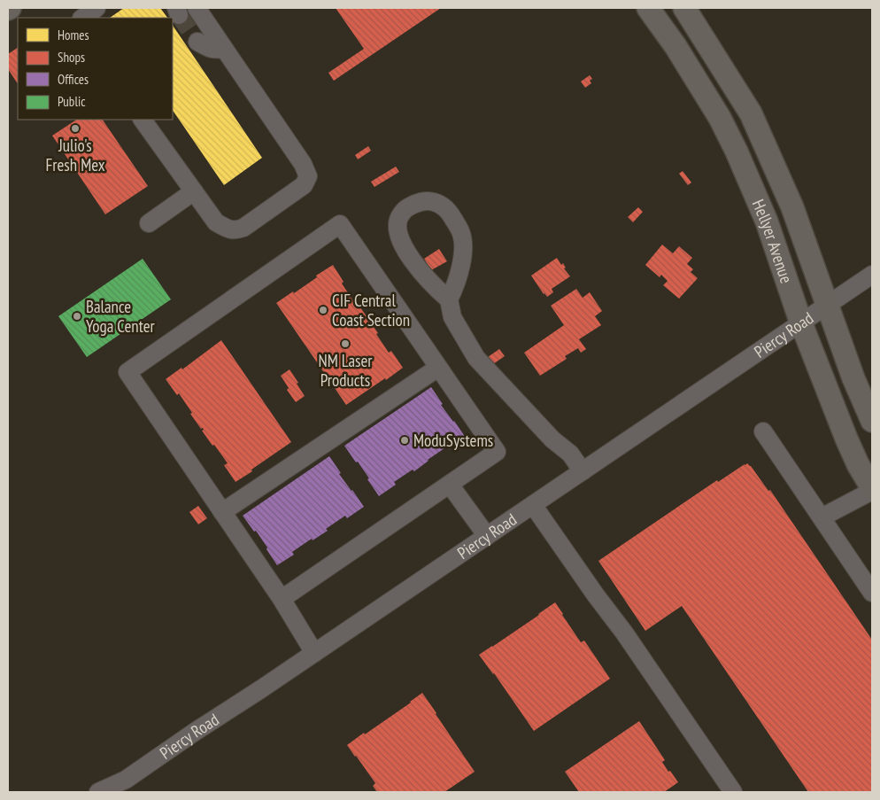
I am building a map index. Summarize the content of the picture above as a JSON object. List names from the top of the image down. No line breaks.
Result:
{"streets":{"main road":["Hellyer Avenue"],"street":["Piercy Road"]},"crossings":[["Hellyer Avenue","Piercy Road"]],"places":["Julio's Fresh Mex","CIF Central Coast Section","Balance Yoga Center","NM Laser Products","ModuSystems"],"legend":["Homes","Shops","Offices","Public"]}
